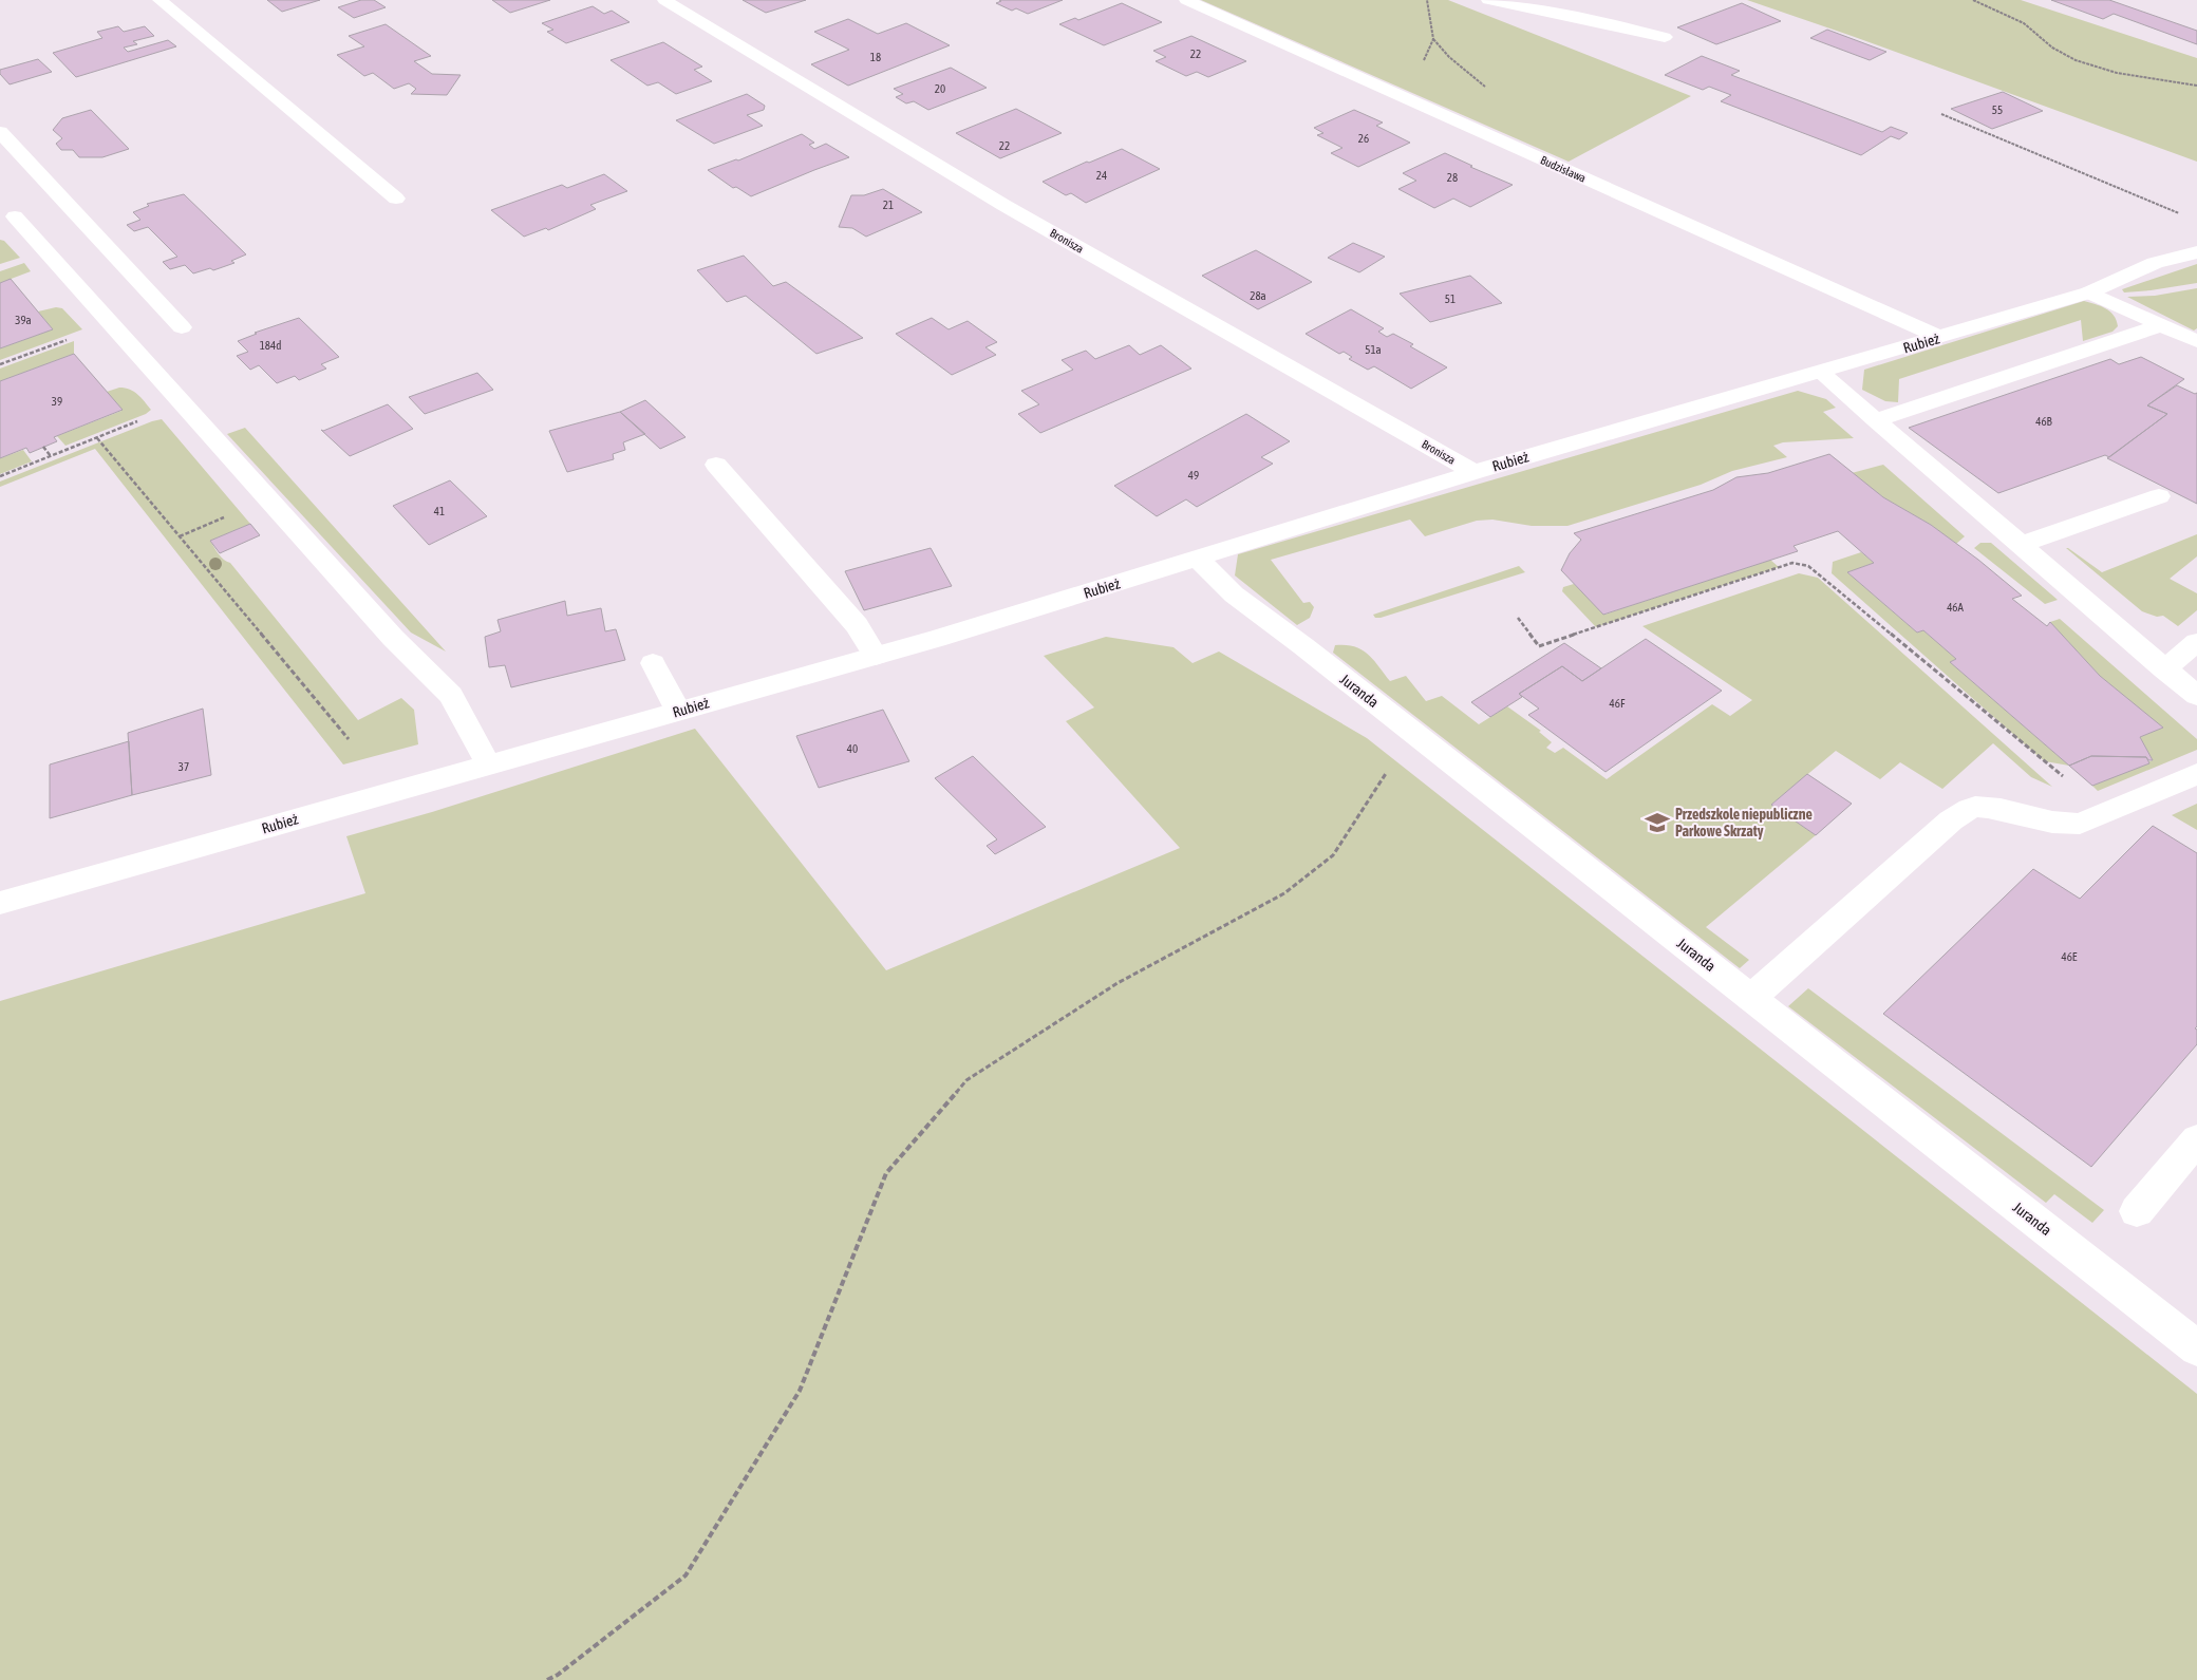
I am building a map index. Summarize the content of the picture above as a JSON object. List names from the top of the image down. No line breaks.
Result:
{"streets":{"street":["Budzisława","Bronisza","Rubież","Juranda"]},"crossings":[["Budzisława","Rubież"],["Bronisza","Rubież"],["Rubież","Juranda"]],"places":{"school or university":["Przedszkole niepubliczne Parkowe Skrzaty"]},"house_numbers":["22","18","20","55","26","22","24","28","21","28a","51","39a","184d","51a","39","46B","49","41","46A","46F","40","37","46E"]}
